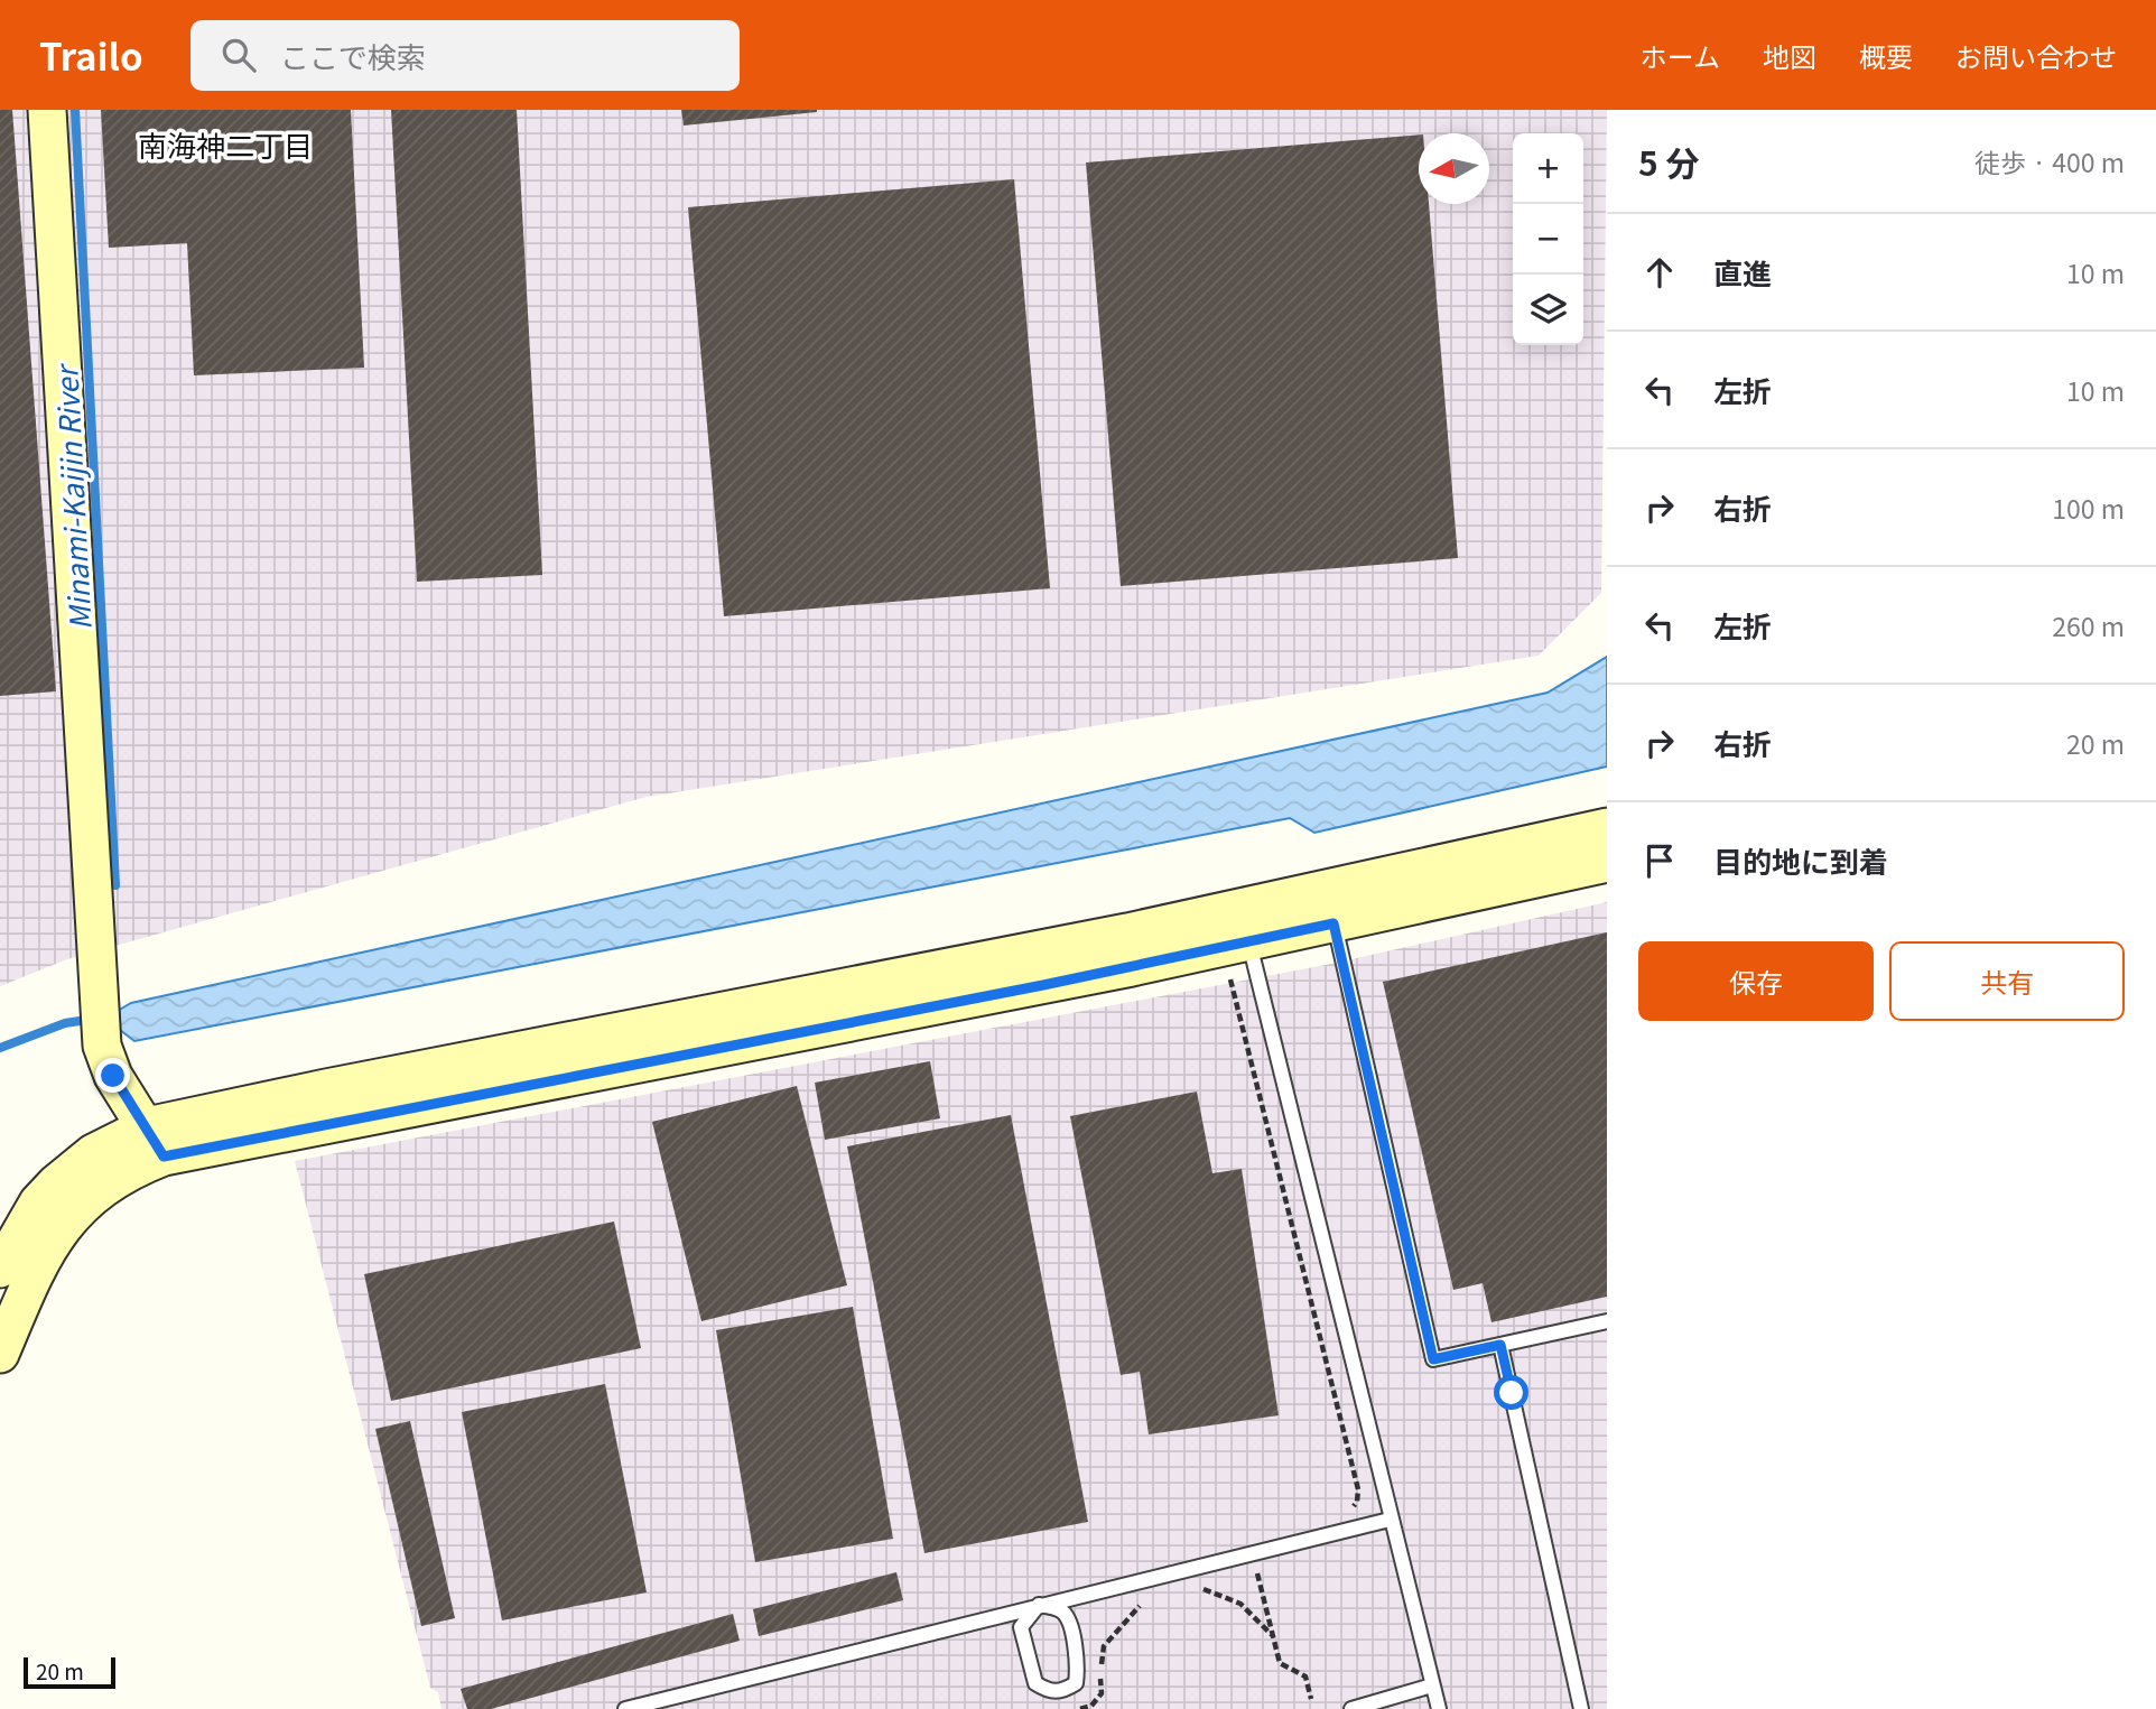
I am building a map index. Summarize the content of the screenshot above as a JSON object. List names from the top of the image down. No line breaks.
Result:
{"districts":["南海神二丁目"],"water":["Minami-Kaijin River"],"scale_bar":"20 m","north":"left","page":{"header":"Trailo","search":"ここで検索","nav":["ホーム","地図","概要","お問い合わせ"],"heading":["5 分","徒歩 · 400 m"],"map_buttons":["+","−"],"list":[["直進","10 m"],["左折","10 m"],["右折","100 m"],["左折","260 m"],["右折","20 m"],"目的地に到着"],"buttons":["保存","共有"],"scale":"20 m"}}
